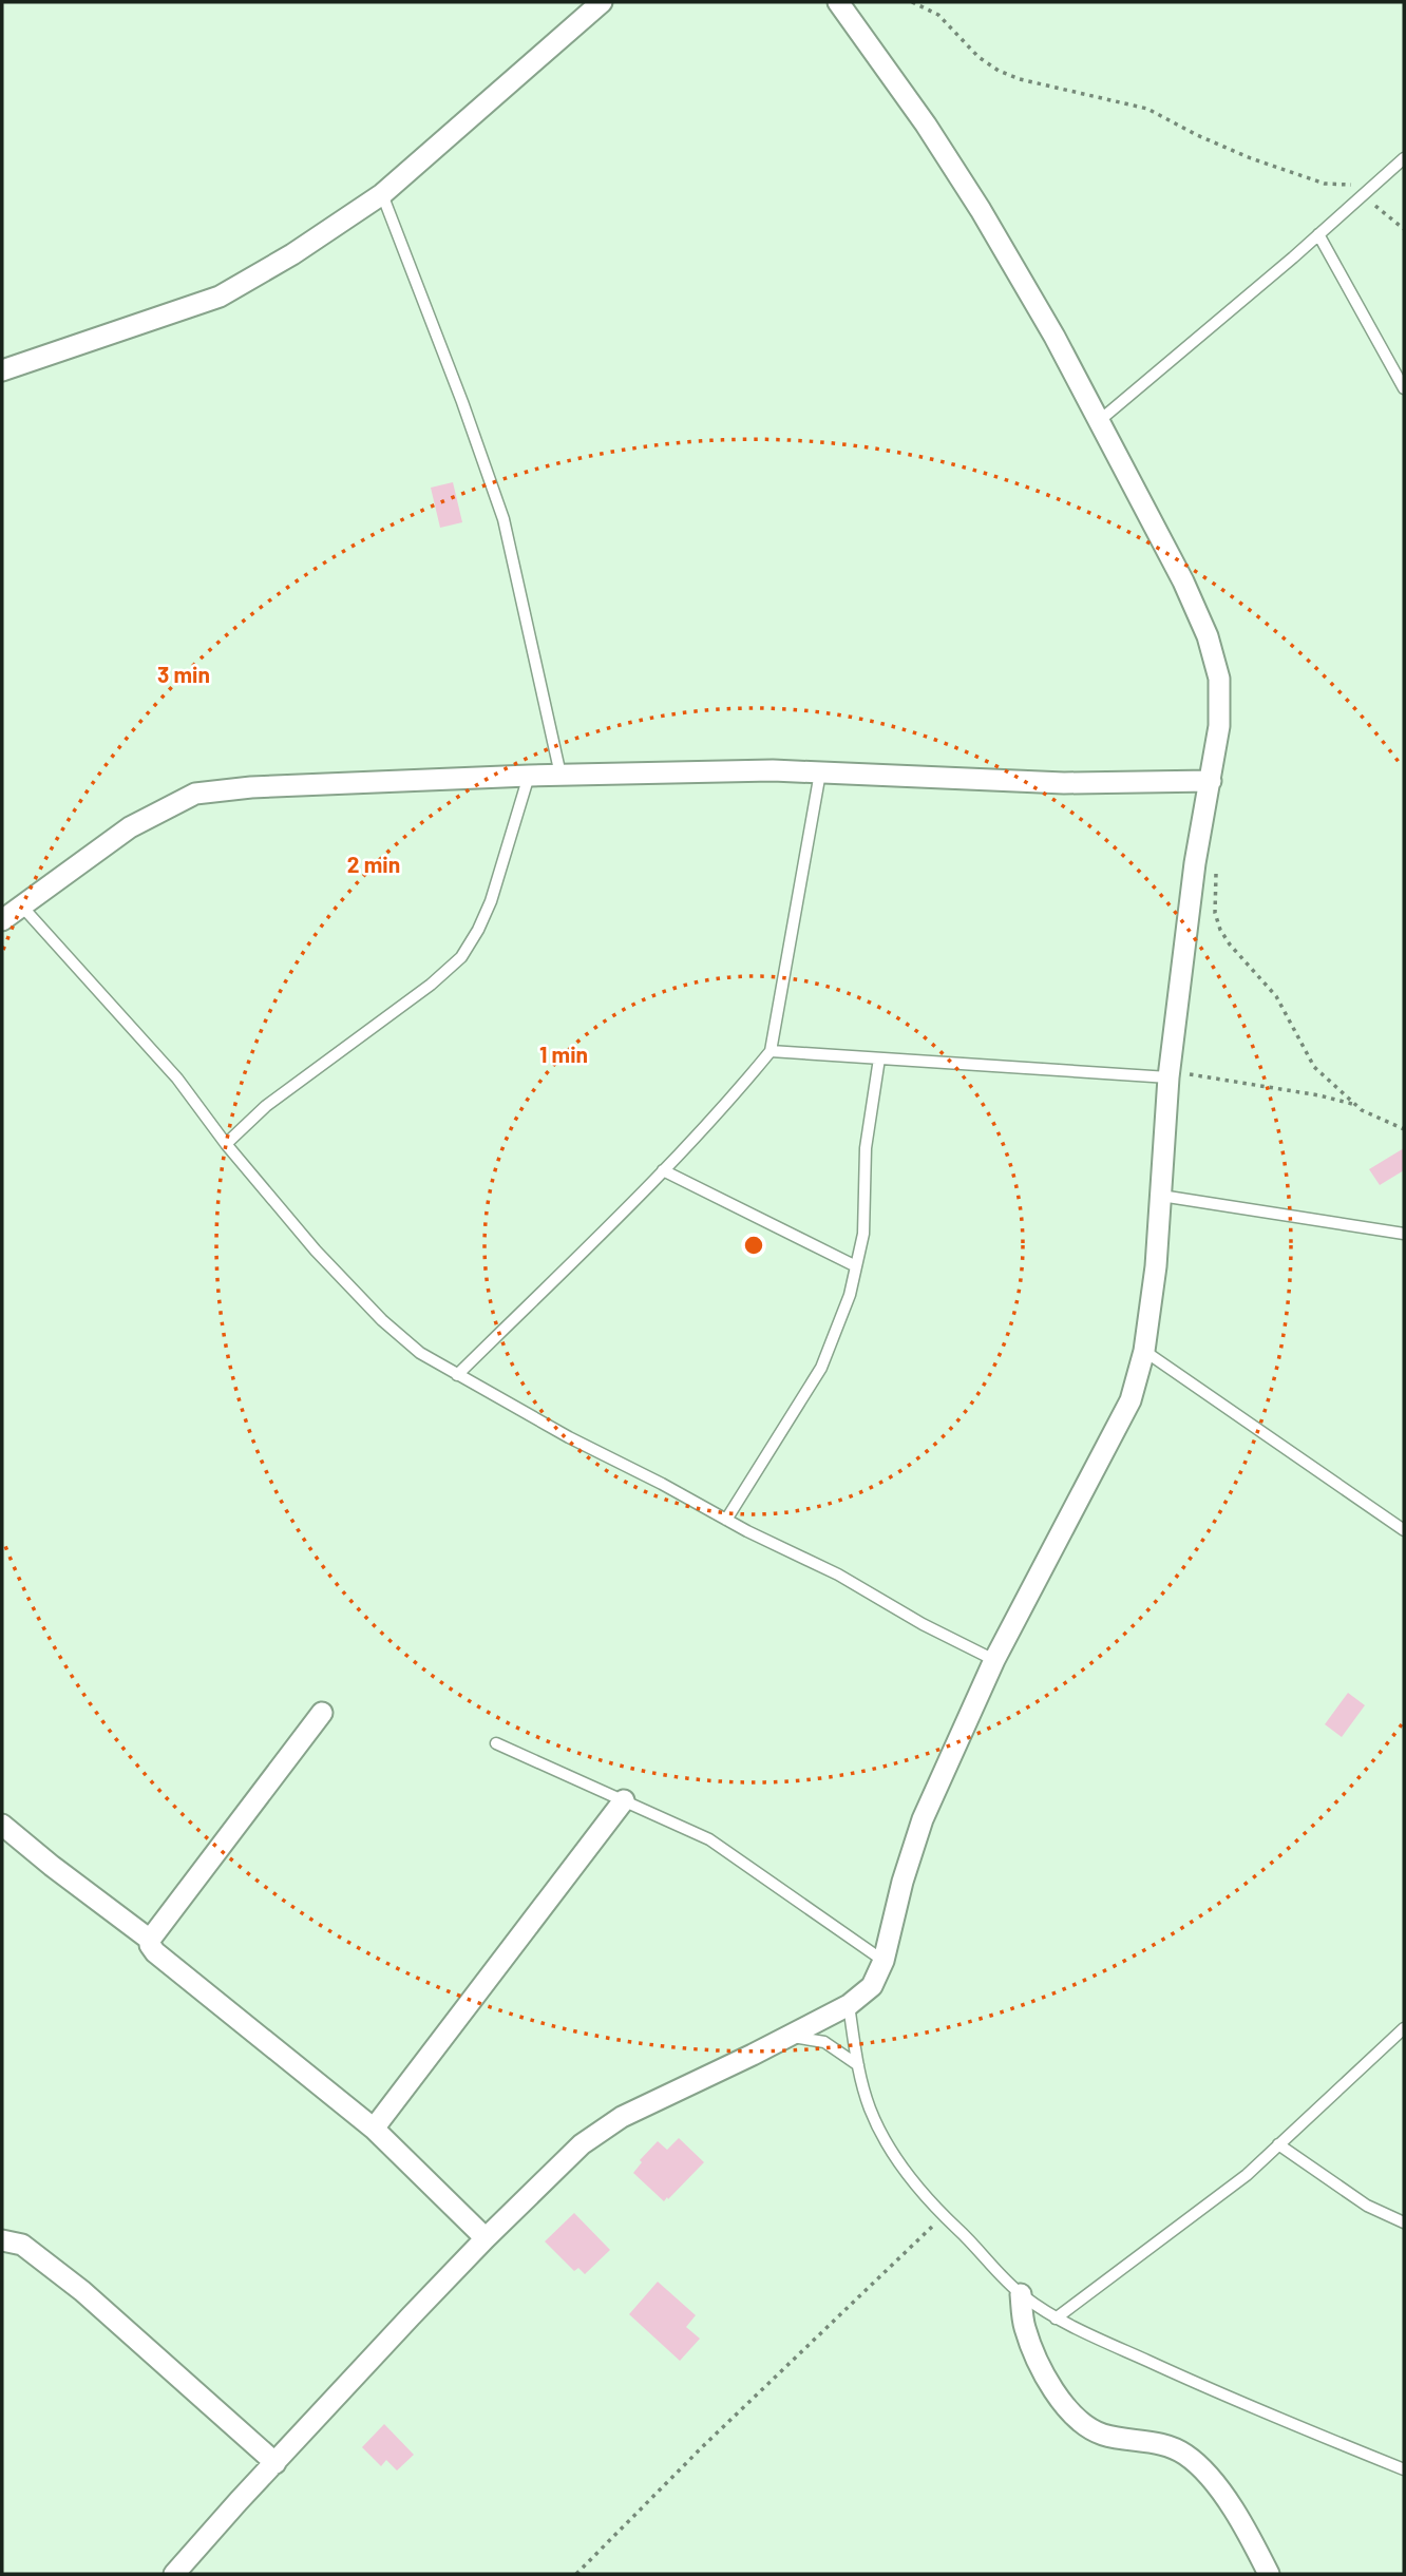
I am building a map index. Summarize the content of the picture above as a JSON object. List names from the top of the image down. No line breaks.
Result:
{"rings":["3 min","2 min","1 min"]}
